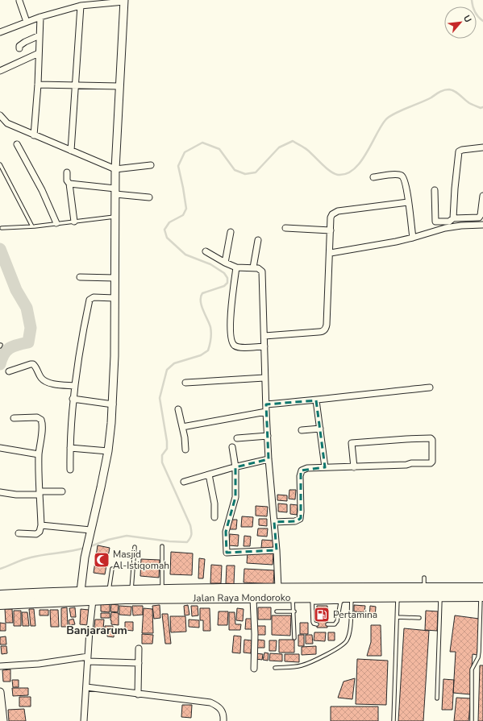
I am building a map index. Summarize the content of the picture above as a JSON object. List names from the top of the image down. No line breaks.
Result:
{"streets":{"highway":["Jalan Raya Mondoroko"]},"districts":["Banjararum"],"places":{"mosque":["Masjid Al-Istiqomah"],"fuel station":["Pertamina"]},"north":"top right"}
